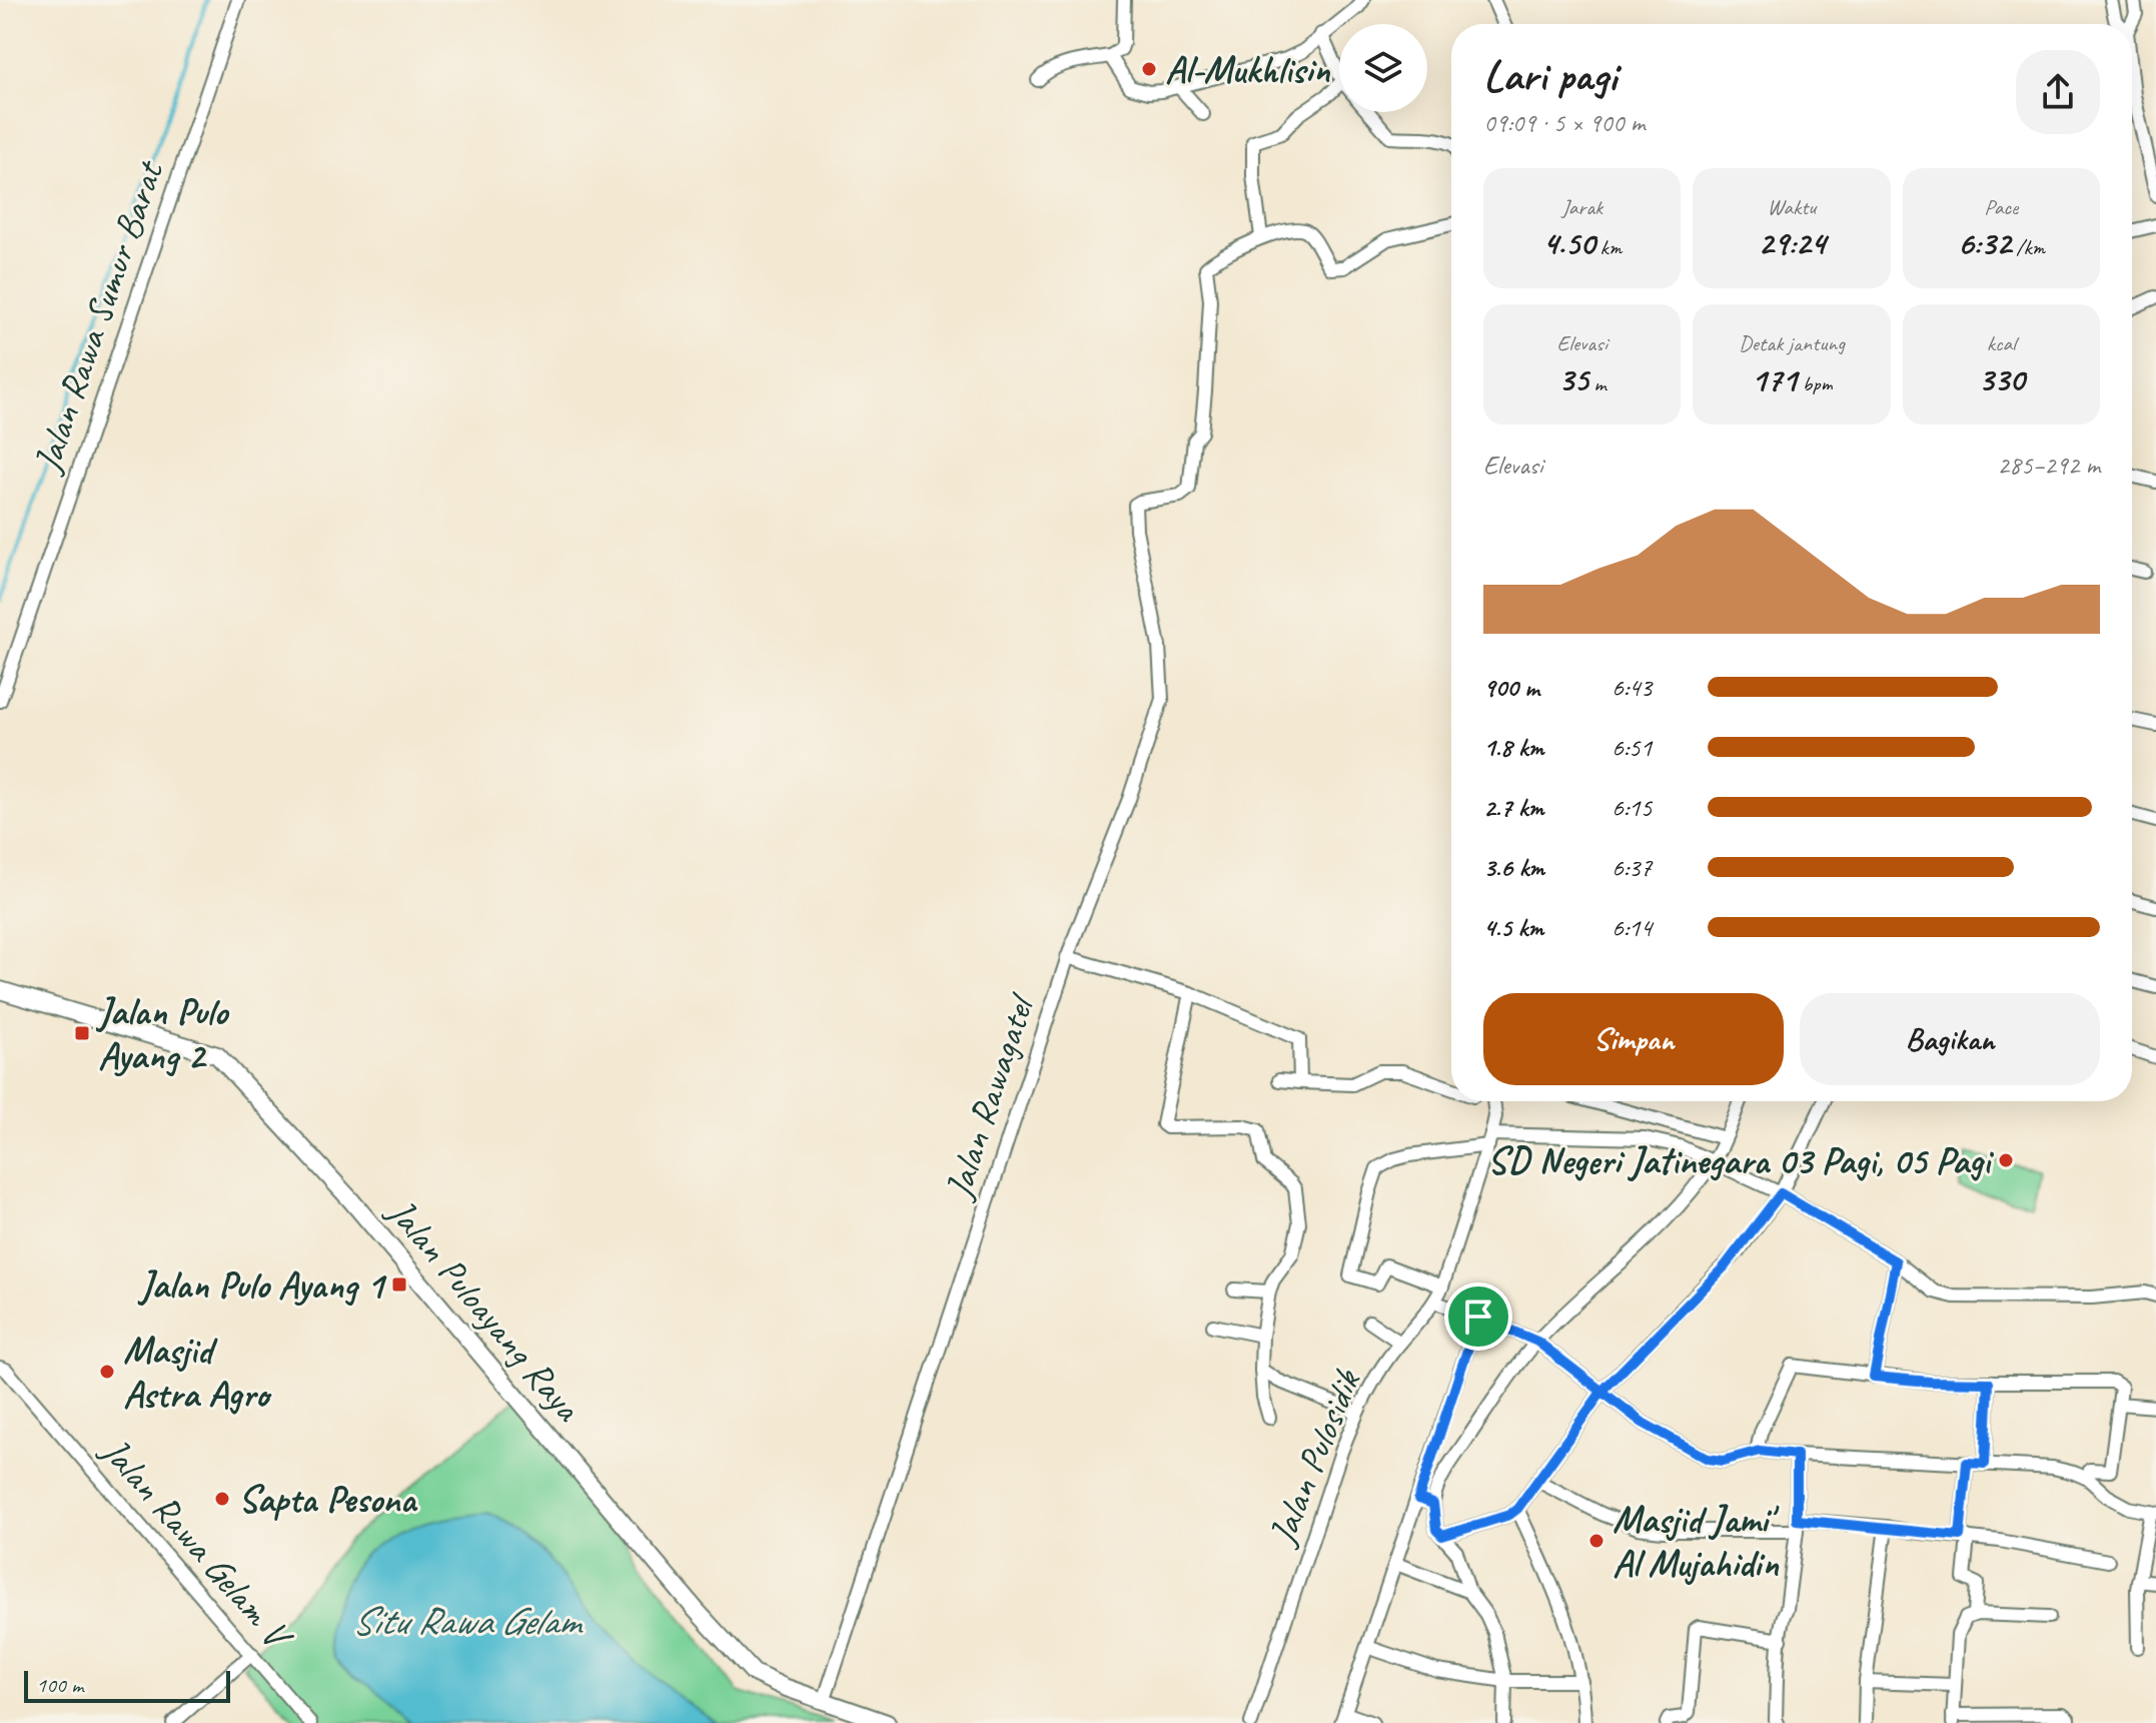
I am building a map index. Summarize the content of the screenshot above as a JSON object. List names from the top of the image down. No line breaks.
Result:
{"streets":{"street":["Jalan Rawa Sumur Barat","Jalan Rawagatel","Jalan Puloayang Raya","Jalan Pulosidik","Jalan Rawa Gelam V"]},"crossings":[["Jalan Rawagatel","Jalan Puloayang Raya"]],"water":["Situ Rawa Gelam"],"places":{"other":["Al-Mukhlisin","SD Negeri Jatinegara 03 Pagi, 05 Pagi","Masjid Astra Agro","Sapta Pesona","Masjid Jami' Al Mujahidin"],"transit":["Jalan Pulo Ayang 2","Jalan Pulo Ayang 1"]},"scale_bar":"100 m","page":{"heading":["Lari pagi","09:09 · 5 × 900 m"],"stats":[["Jarak","4.50 km"],["Waktu","29:24"],["Pace","6:32 /km"],["Elevasi","35 m"],["Detak jantung","171 bpm"],["kcal","330"]],"chart":["Elevasi","285–292 m"],"list":[{"name":"900 m","note":"6:43"},{"name":"1.8 km","note":"6:51"},{"name":"2.7 km","note":"6:15"},{"name":"3.6 km","note":"6:37"},{"name":"4.5 km","note":"6:14"}],"buttons":["Simpan","Bagikan"],"scale":"100 m"}}
